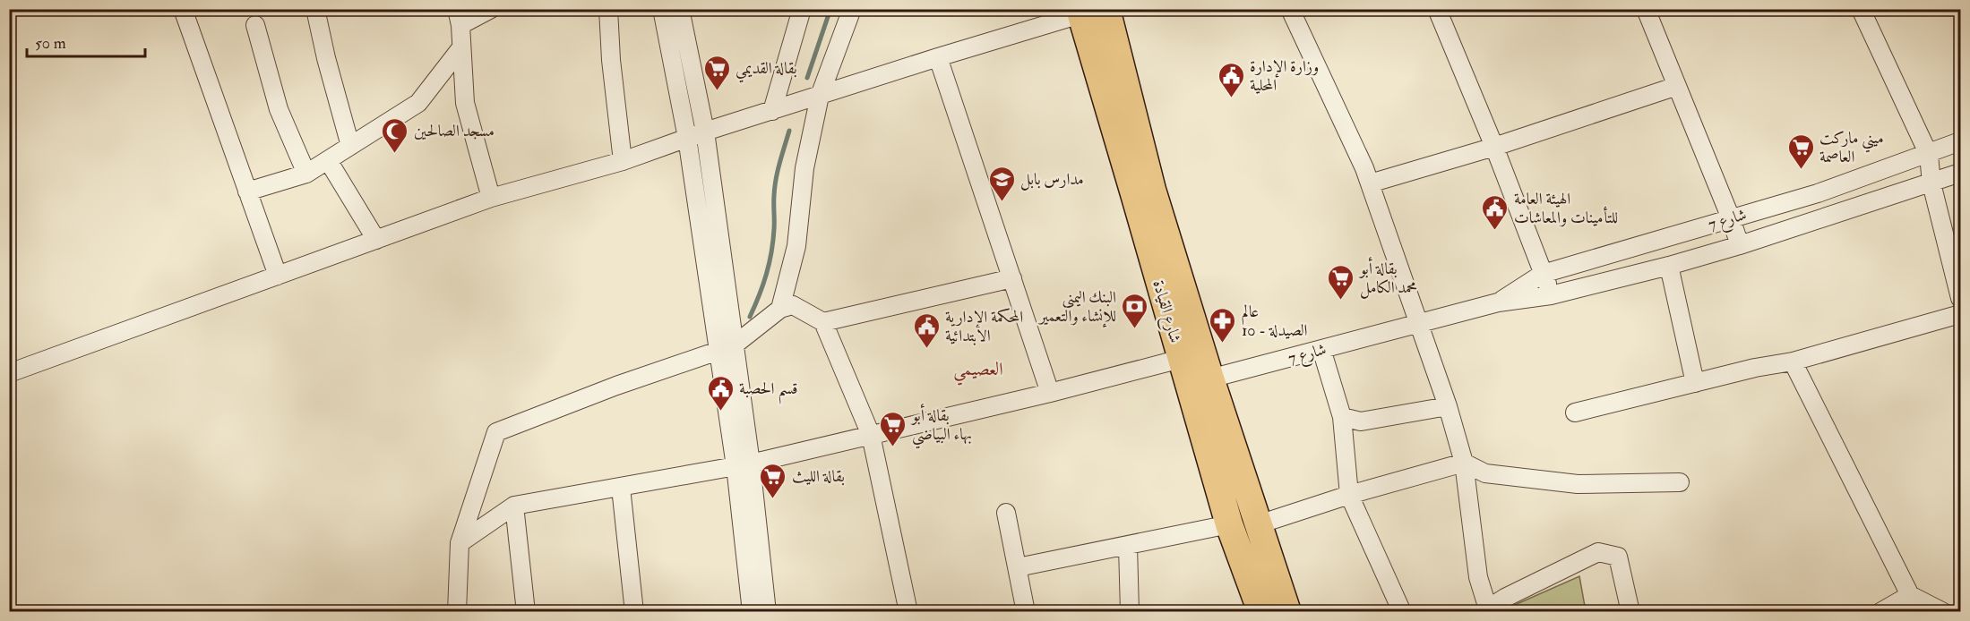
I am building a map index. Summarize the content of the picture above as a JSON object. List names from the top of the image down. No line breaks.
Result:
{"streets":{"main road":["شارع القيادة"],"street":["شارع 7"]},"crossings":[["شارع 7","شارع القيادة"]],"districts":["العصيمي"],"places":{"supermarket":["بقالة القديمي","ميني ماركت العاصمة","بقالة أبو محمد الكامل","بقالة أبو بهاء البياضي","بقالة الليث"],"public building":["وزارة الإدارة المحلية","الهيئة العامة للتأمينات والمعاشات","المحكمة الإدارية الابتدائية","قسم الحصبة"],"mosque":["مسجد الصالحين"],"school or university":["مدارس بابل"],"bank":["البنك اليمني للإنشاء والتعمير"],"pharmacy":["عالم الصيدلة - 10"]},"scale_bar":"50 m"}
